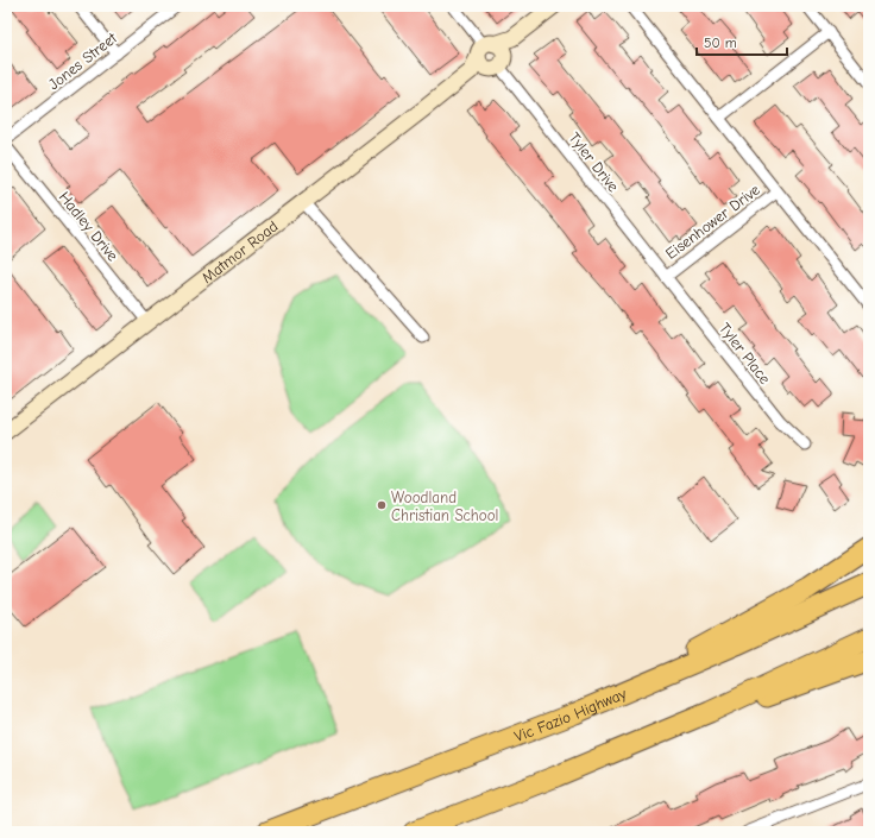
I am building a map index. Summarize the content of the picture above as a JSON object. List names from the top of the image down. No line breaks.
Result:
{"streets":{"highway":["Vic Fazio Highway"],"street":["Jones Street","Tyler Drive","Eisenhower Drive","Hadley Drive","Matmor Road","Tyler Place"]},"crossings":[["Tyler Drive","Eisenhower Drive"],["Tyler Drive","Tyler Place"],["Eisenhower Drive","Tyler Place"],["Hadley Drive","Matmor Road"]],"places":["Woodland Christian School"],"scale_bar":"50 m"}
